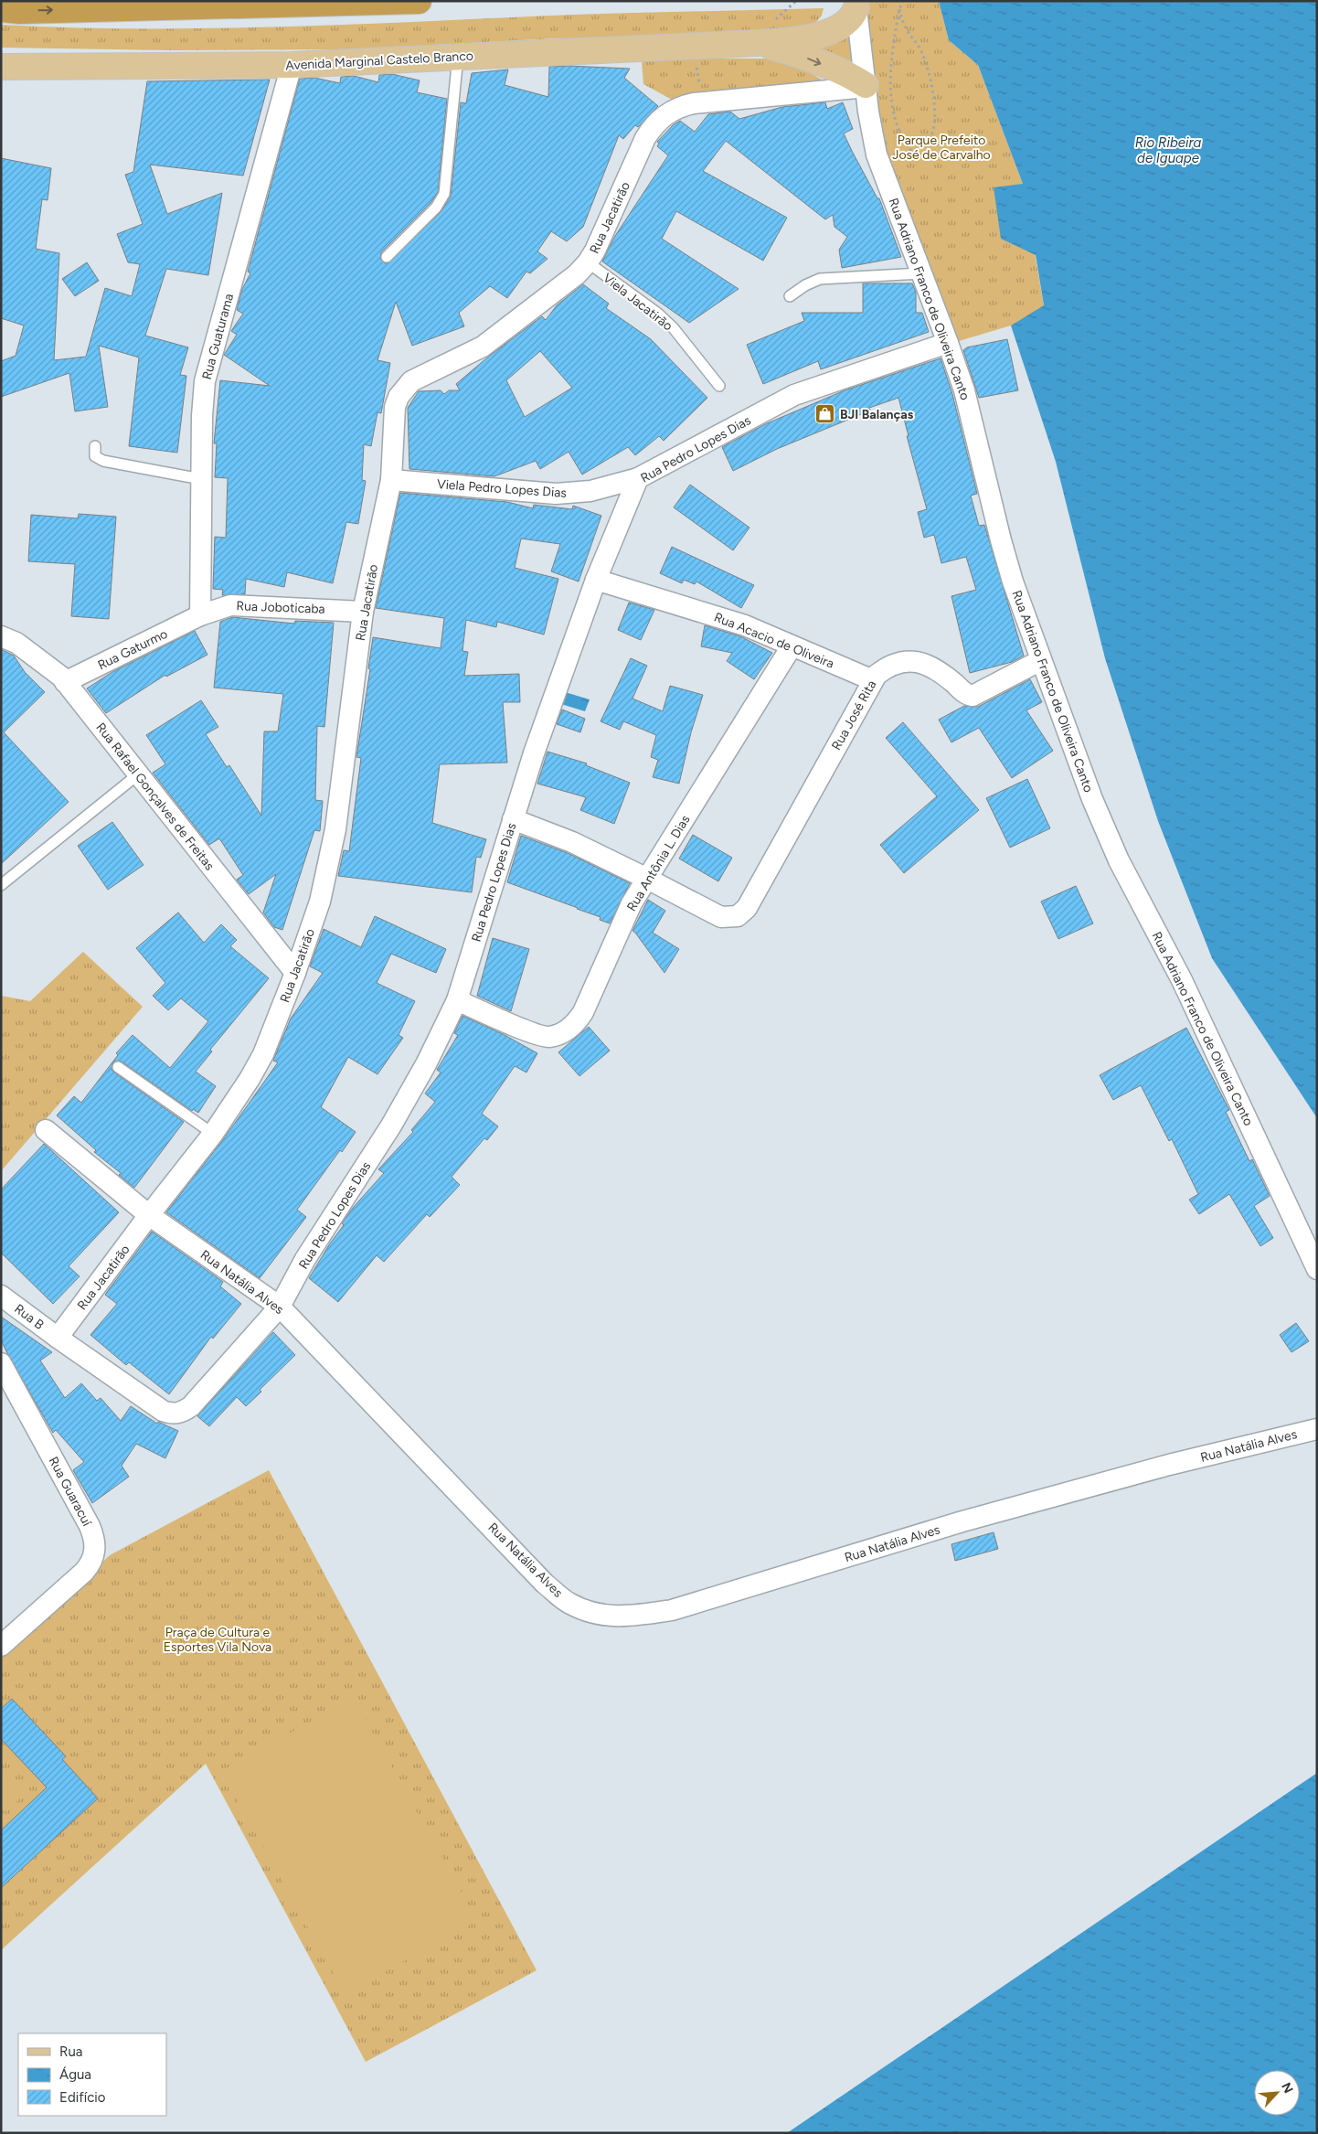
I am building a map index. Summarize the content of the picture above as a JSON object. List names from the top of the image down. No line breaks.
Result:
{"streets":{"main road":["Avenida Marginal Castelo Branco"],"street":["Rua Jacatirão","Rua Adriano Franco de Oliveira Canto","Rua Guaturama","Rua Pedro Lopes Dias","Viela Pedro Lopes Dias","Rua Joboticaba","Rua Acacio de Oliveira","Rua Gaturmo","Rua José Rita","Rua Rafael Gonçalves de Freitas","Rua Antônia L. Dias","Rua Natália Alves","Rua B","Rua Guaracuí"],"lane":["Viela Jacatirão"]},"crossings":[["Avenida Marginal Castelo Branco","Rua Jacatirão"],["Avenida Marginal Castelo Branco","Rua Adriano Franco de Oliveira Canto"],["Avenida Marginal Castelo Branco","Rua Guaturama"],["Rua Jacatirão","Rua Adriano Franco de Oliveira Canto"],["Rua Jacatirão","Viela Jacatirão"],["Rua Jacatirão","Rua Pedro Lopes Dias"],["Rua Jacatirão","Viela Pedro Lopes Dias"],["Rua Jacatirão","Rua Joboticaba"],["Rua Jacatirão","Rua Rafael Gonçalves de Freitas"],["Rua Jacatirão","Rua Natália Alves"],["Rua Jacatirão","Rua B"],["Rua Adriano Franco de Oliveira Canto","Rua Pedro Lopes Dias"],["Rua Adriano Franco de Oliveira Canto","Rua José Rita"],["Rua Guaturama","Rua Joboticaba"],["Rua Guaturama","Rua Gaturmo"],["Rua Pedro Lopes Dias","Viela Pedro Lopes Dias"],["Rua Pedro Lopes Dias","Rua Acacio de Oliveira"],["Rua Pedro Lopes Dias","Rua Antônia L. Dias"],["Rua Pedro Lopes Dias","Rua Natália Alves"],["Rua Pedro Lopes Dias","Rua B"],["Rua Joboticaba","Rua Gaturmo"],["Rua Acacio de Oliveira","Rua José Rita"],["Rua Acacio de Oliveira","Rua Antônia L. Dias"],["Rua Gaturmo","Rua Rafael Gonçalves de Freitas"],["Rua José Rita","Rua Antônia L. Dias"]],"water":["Rio Ribeira de Iguape"],"parks":["Parque Prefeito José de Carvalho","Praça de Cultura e Esportes Vila Nova"],"places":{"shop":["BJI Balanças"]},"legend":["Rua","Água","Edifício"],"north":"top right"}
